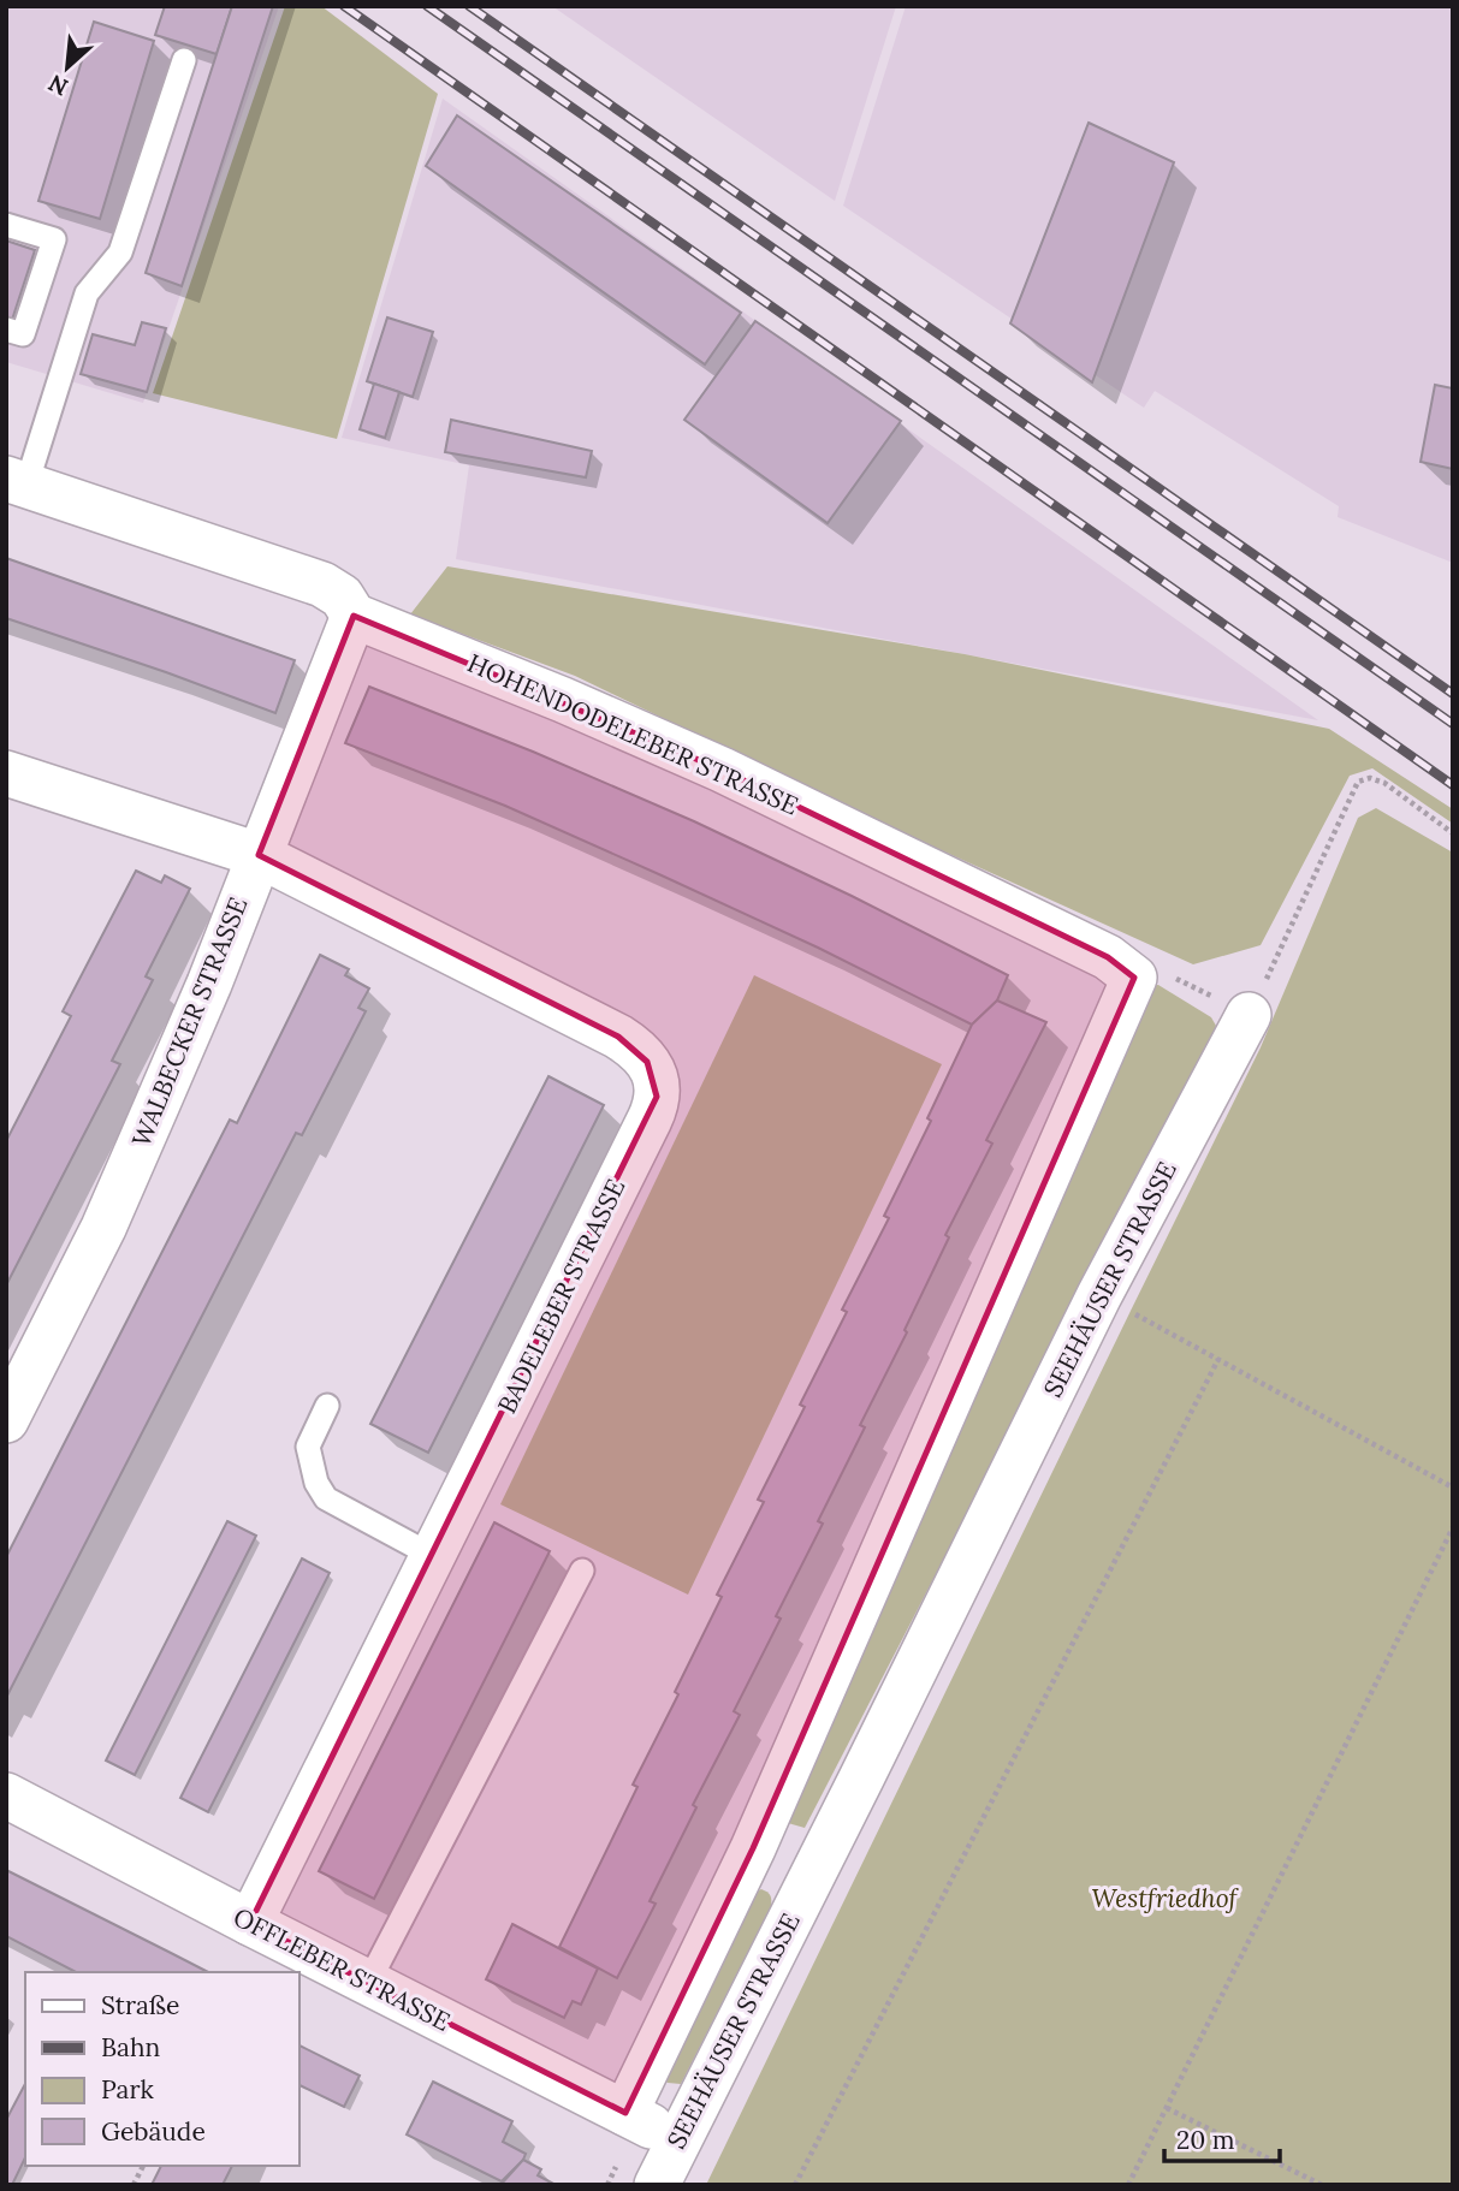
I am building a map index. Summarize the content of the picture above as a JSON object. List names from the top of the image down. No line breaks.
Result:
{"streets":{"street":["HOHENDODELEBER STRASSE","WALBECKER STRASSE","SEEHÄUSER STRASSE","BADELEBER STRASSE","OFFLEBER STRASSE"]},"crossings":[["HOHENDODELEBER STRASSE","WALBECKER STRASSE"],["WALBECKER STRASSE","BADELEBER STRASSE"],["SEEHÄUSER STRASSE","OFFLEBER STRASSE"],["BADELEBER STRASSE","OFFLEBER STRASSE"]],"parks":["Westfriedhof"],"legend":["Straße","Bahn","Park","Gebäude"],"scale_bar":"20 m","north":"bottom left"}
